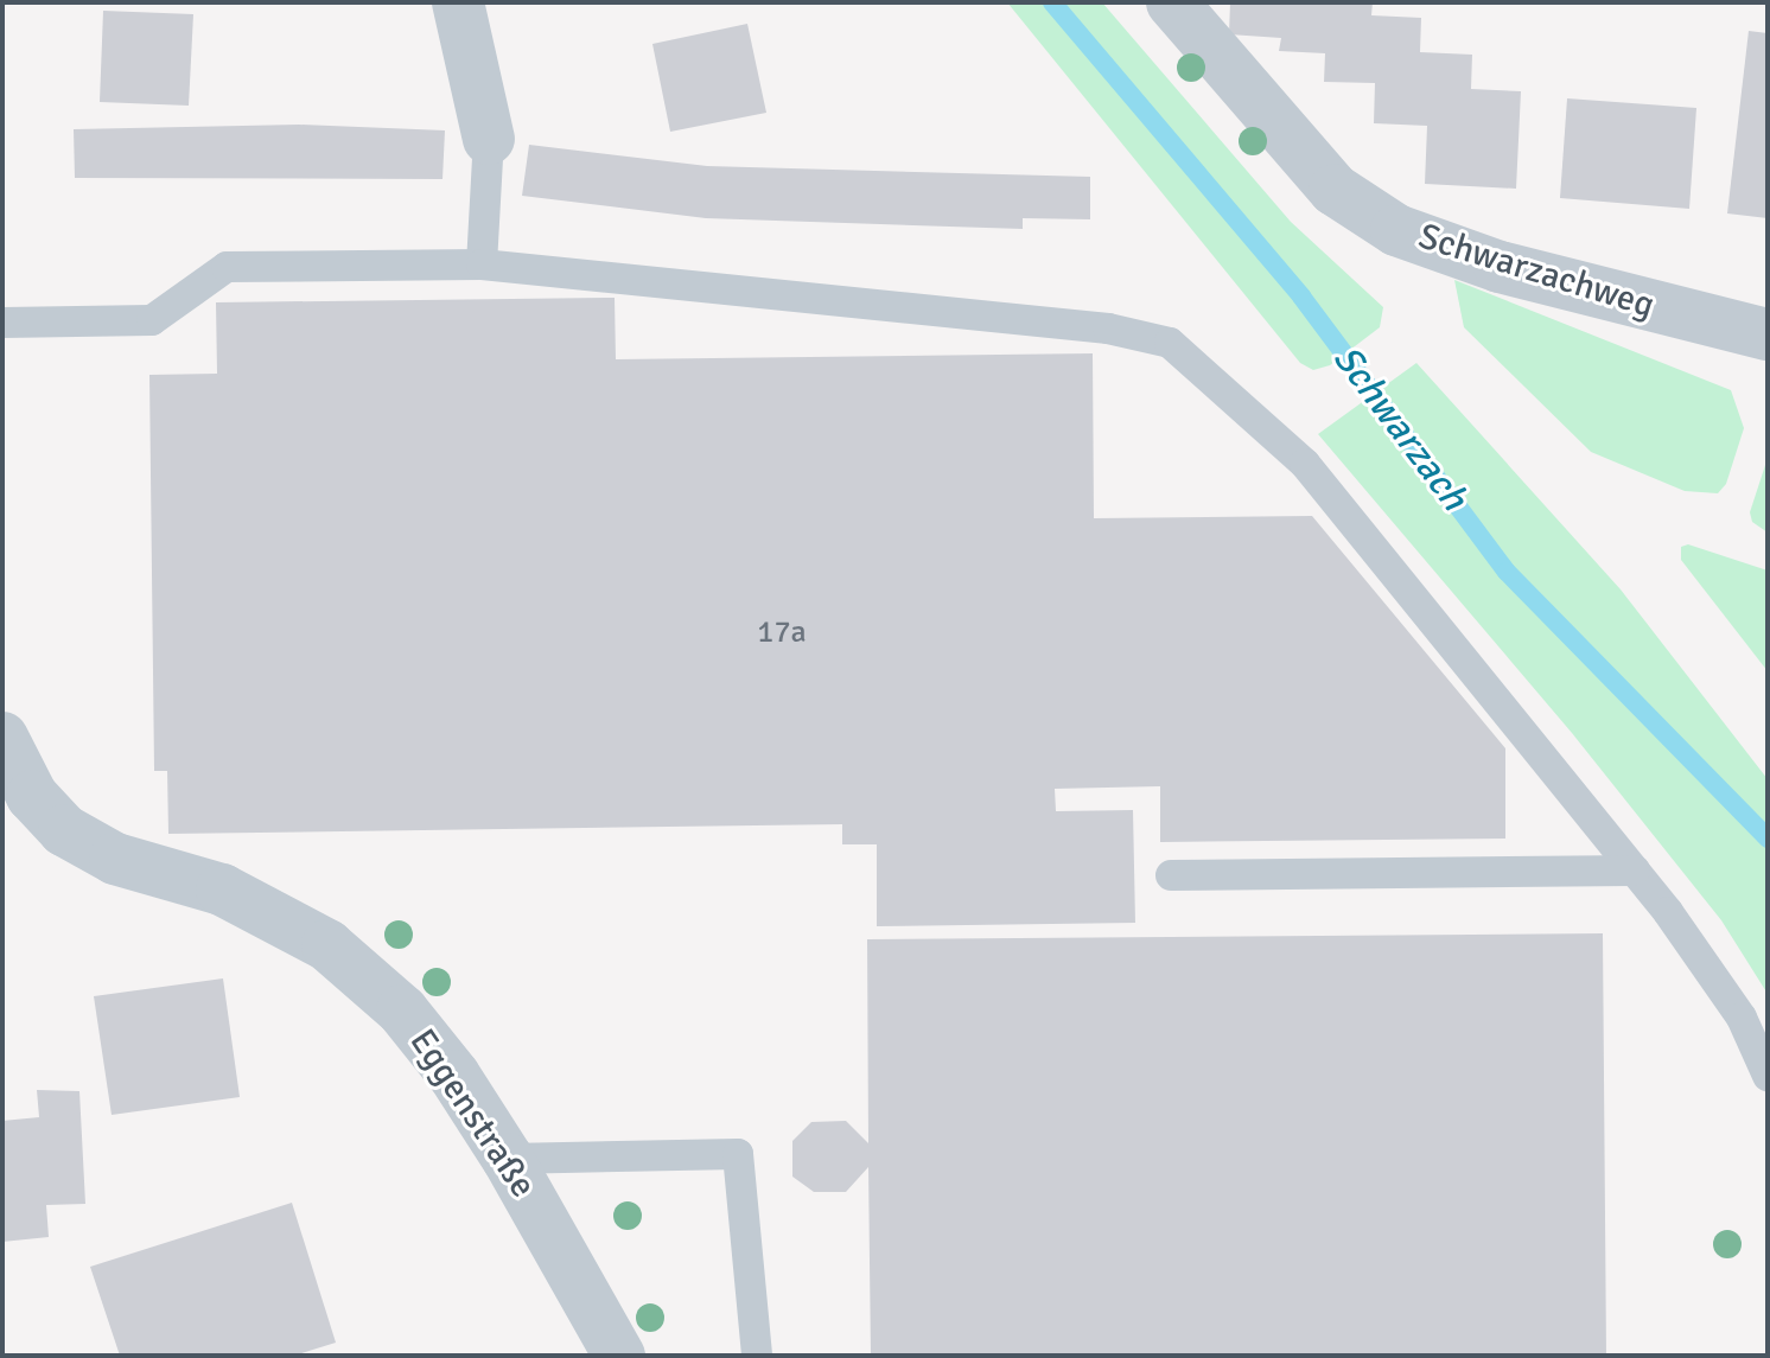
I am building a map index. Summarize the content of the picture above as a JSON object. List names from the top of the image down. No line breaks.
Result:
{"streets":{"street":["Schwarzachweg","Eggenstraße"]},"water":["Schwarzach"],"house_numbers":["17a"]}
